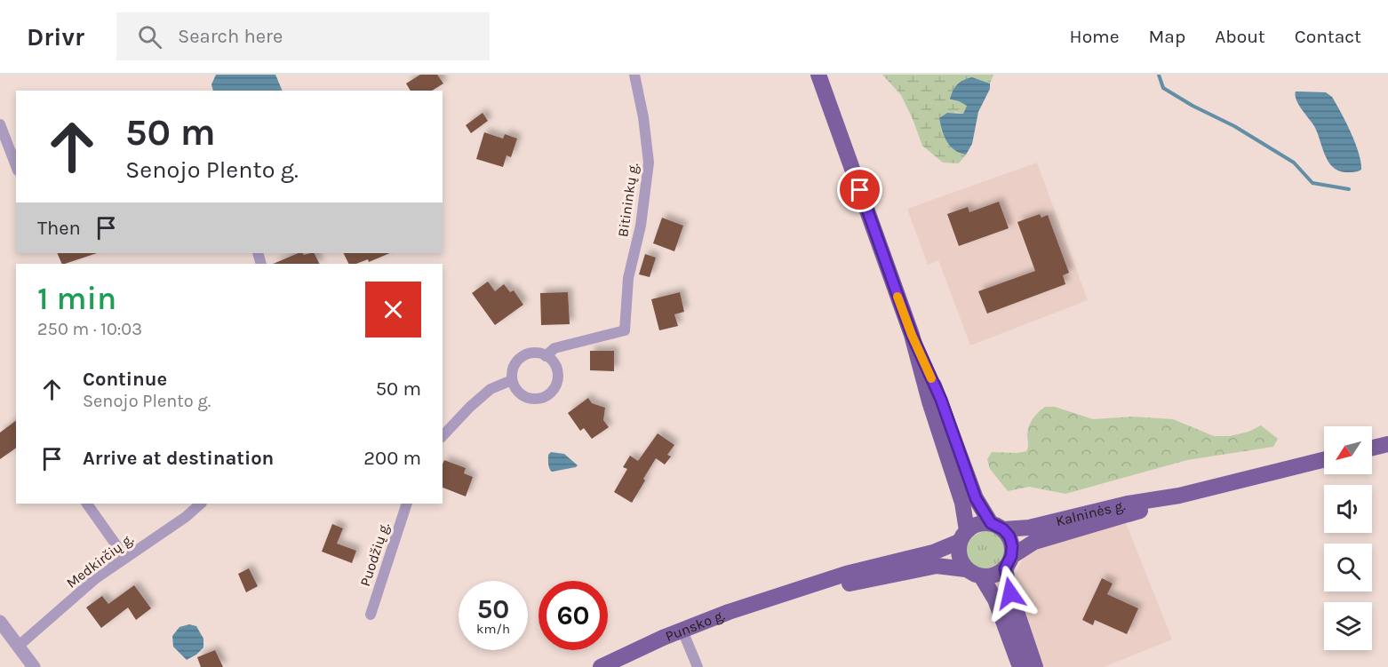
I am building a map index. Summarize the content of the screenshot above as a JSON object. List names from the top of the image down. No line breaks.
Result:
{"streets":{"main road":["Kalninės g.","Punsko g."],"street":["Bitininkų g.","Puodžių g.","Medkirčių g."]},"crossings":[["Kalninės g.","Punsko g."]],"north":"bottom left","page":{"header":"Drivr","search":"Search here","nav":["Home","Map","About","Contact"],"turn":["50 m","Senojo Plento g."],"then":"Then","heading":["1 min","250 m · 10:03"],"list":[{"name":"Continue","note":"Senojo Plento g.","value":"50 m"},{"name":"Arrive at destination","value":"200 m"}],"speed":"50 km/h","limit":"60"}}
